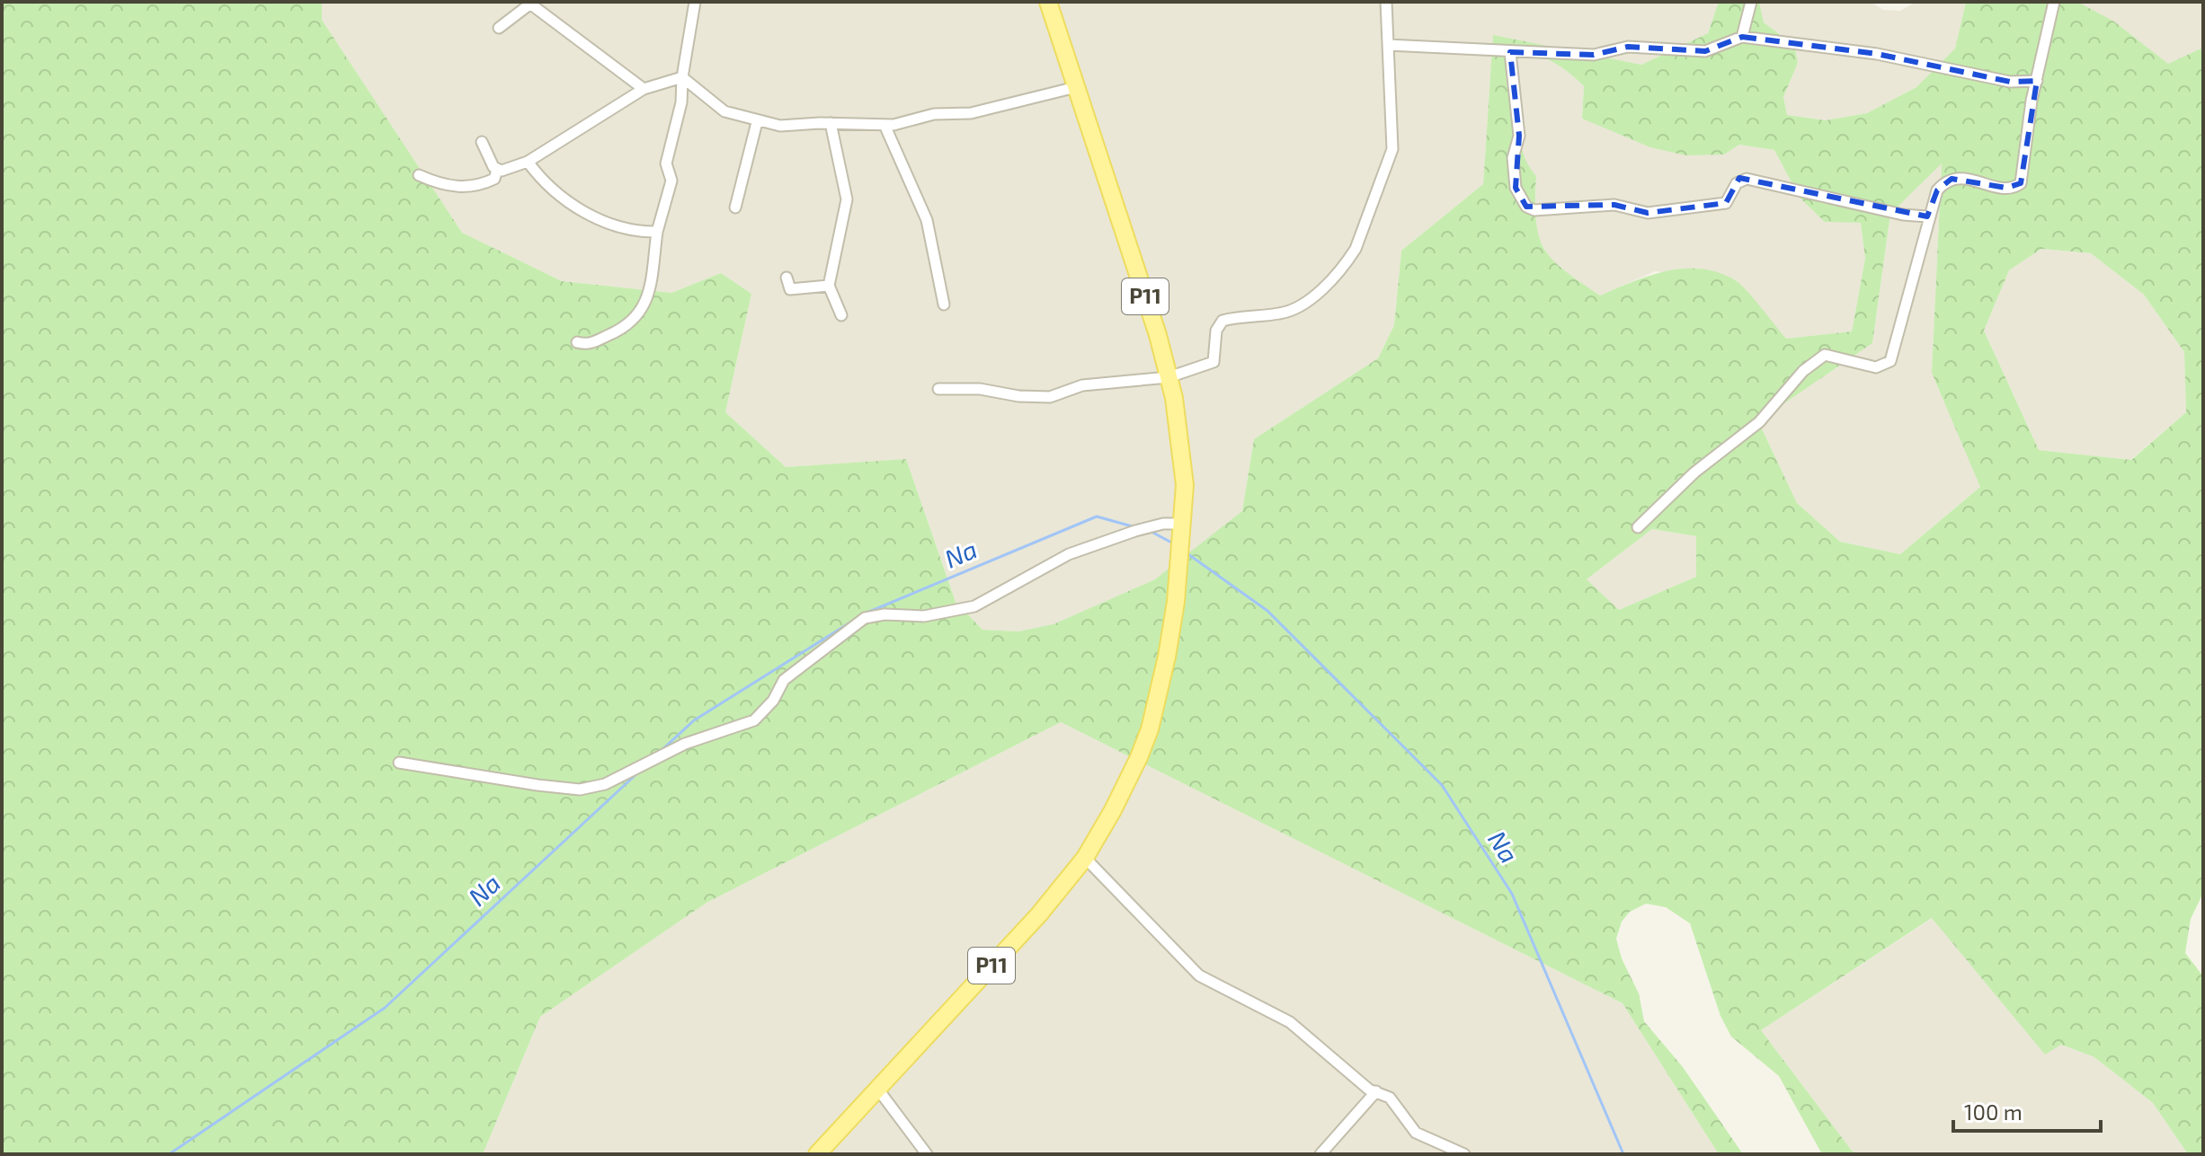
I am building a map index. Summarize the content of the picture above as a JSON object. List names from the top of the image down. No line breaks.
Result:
{"streets":{"main road":["P11"]},"water":["Na"],"scale_bar":"100 m"}
